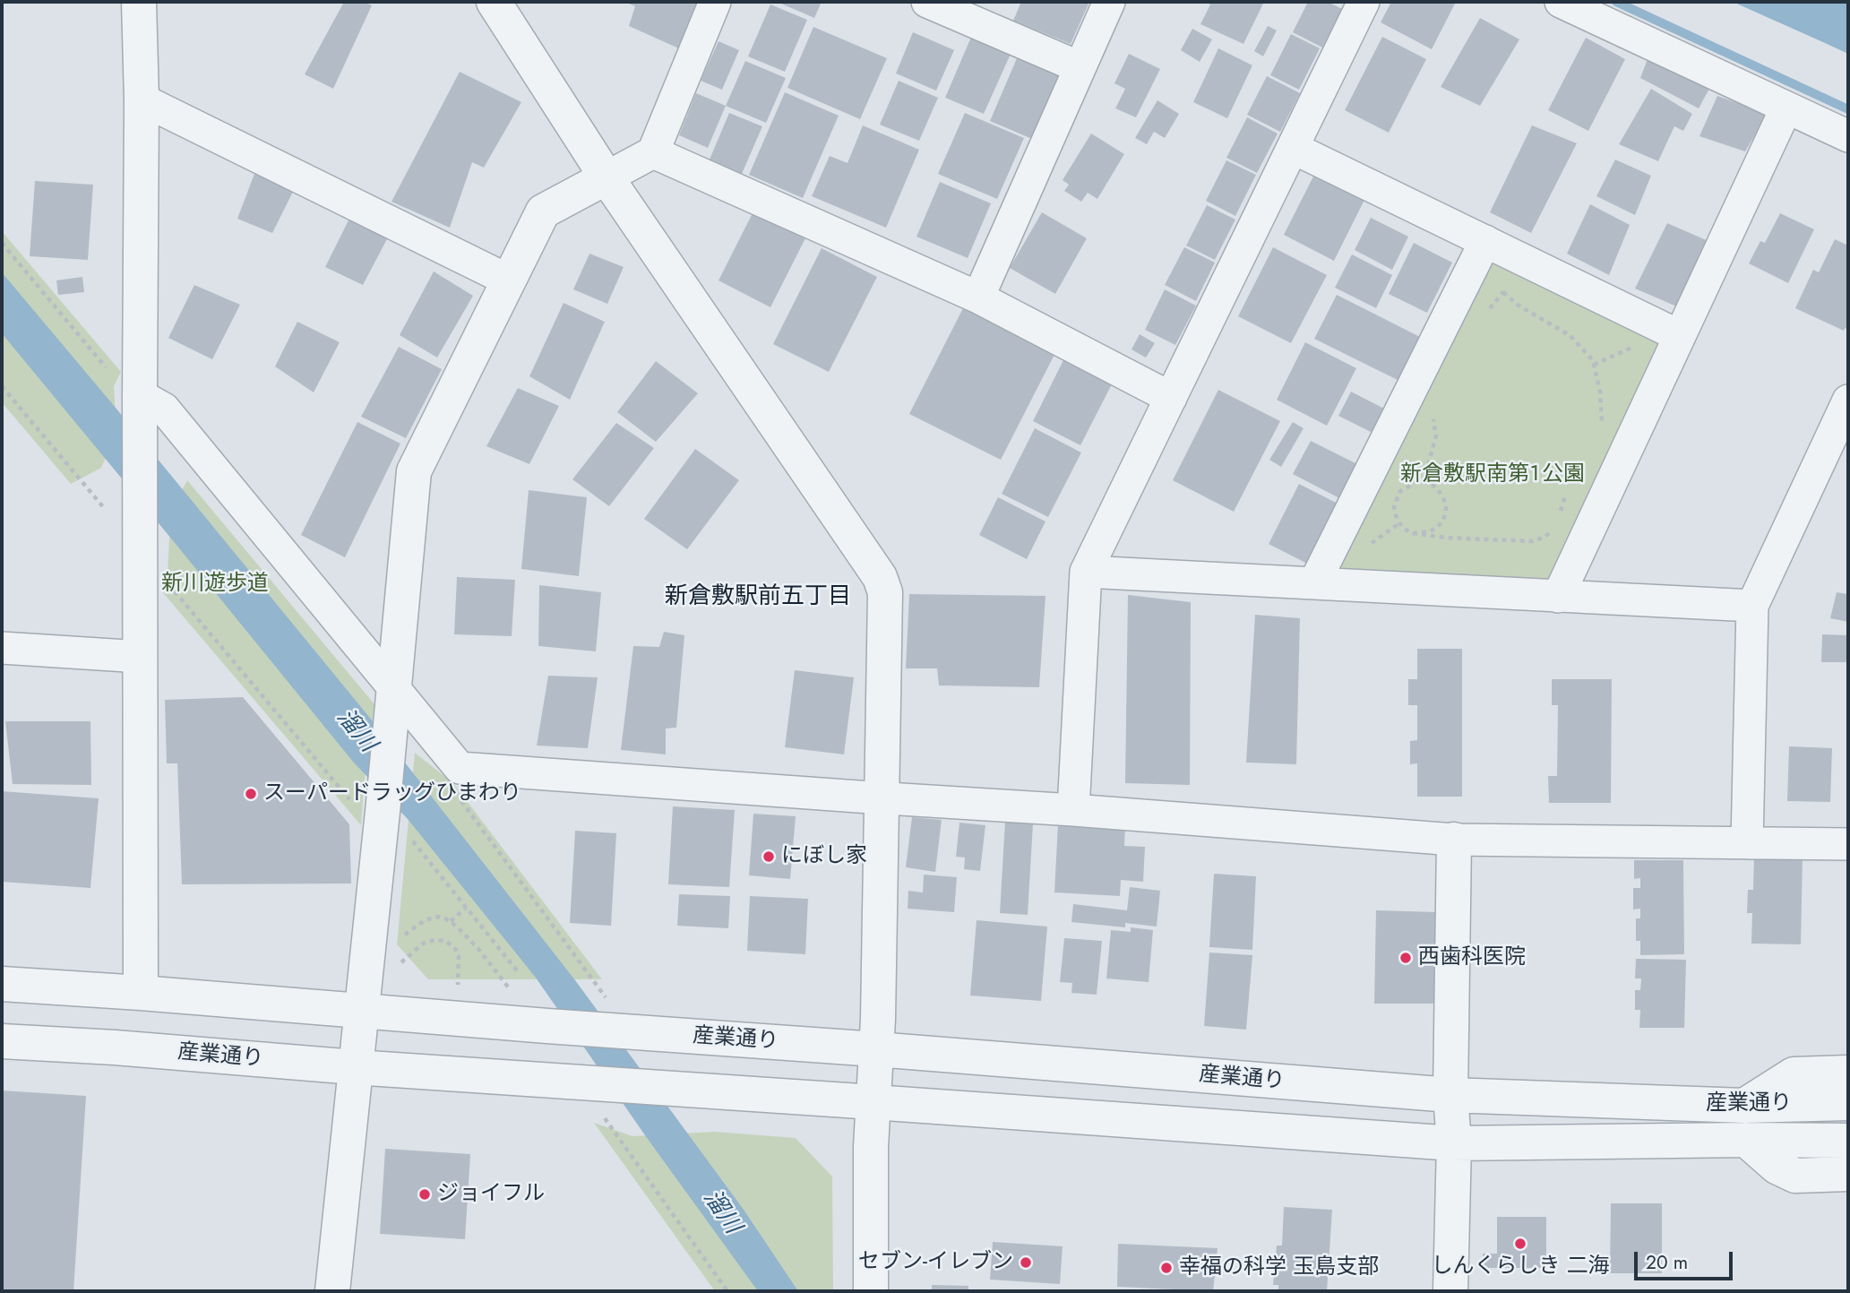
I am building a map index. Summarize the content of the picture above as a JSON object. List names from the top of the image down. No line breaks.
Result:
{"streets":{"street":["産業通り"]},"districts":["新倉敷駅前五丁目"],"water":["溜川"],"parks":["新倉敷駅南第１公園","新川遊歩道"],"places":["スーパードラッグひまわり","にぼし家","西歯科医院","ジョイフル","しんくらしき 二海","セブン-イレブン","幸福の科学 玉島支部"],"scale_bar":"20 m"}
